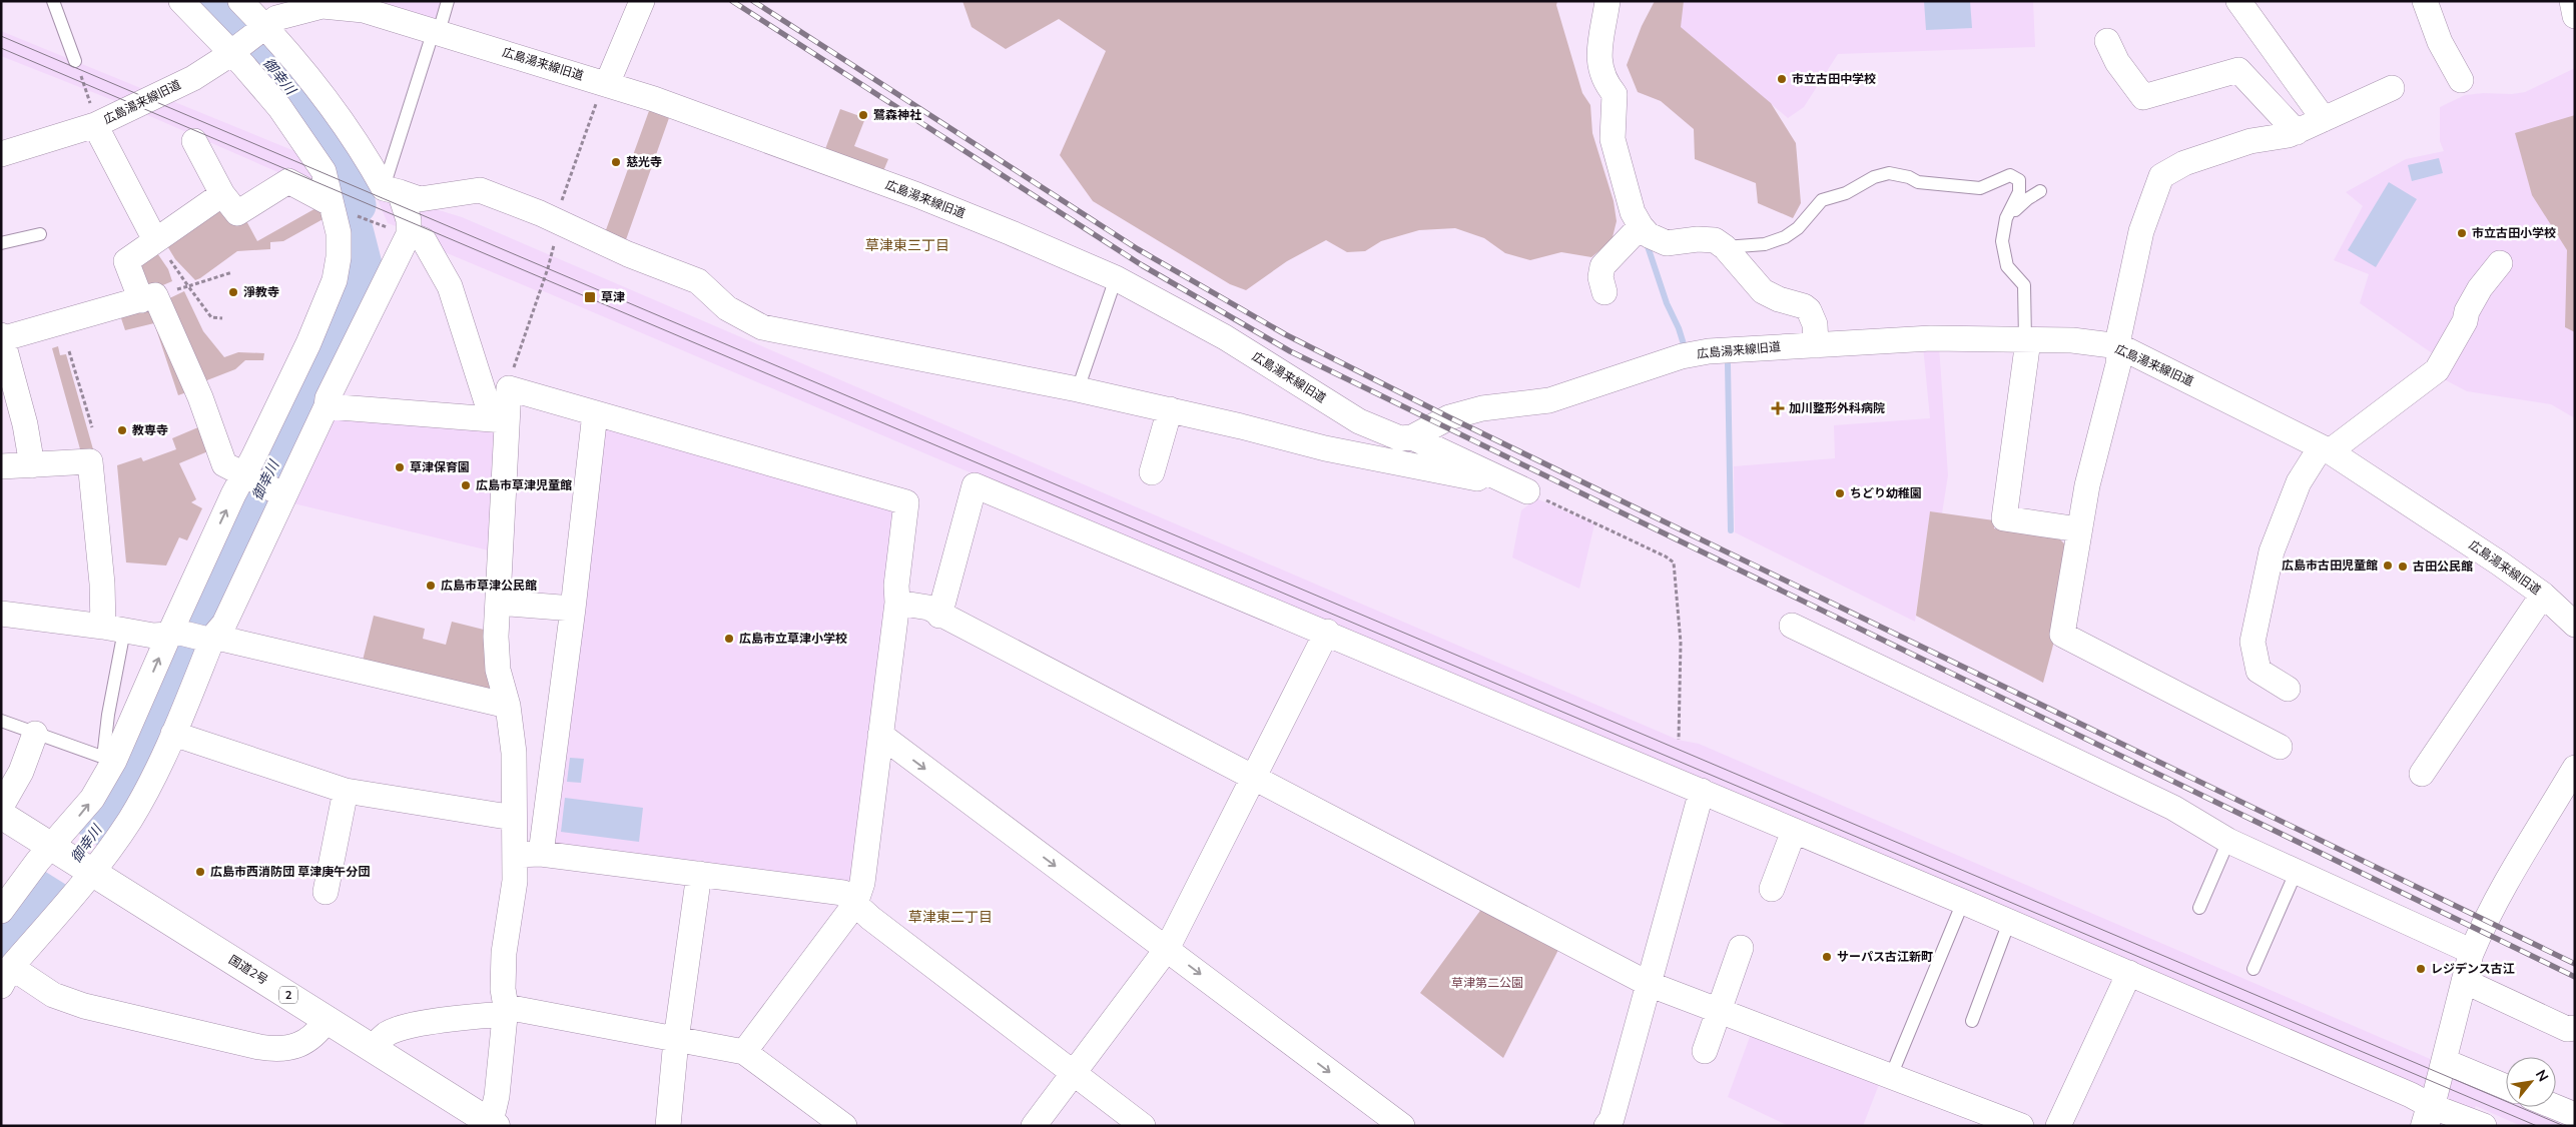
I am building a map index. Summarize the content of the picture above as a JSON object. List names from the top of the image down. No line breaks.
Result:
{"streets":{"highway":["国道2号","2"],"street":["広島湯来線旧道"]},"districts":["草津東三丁目","草津東二丁目"],"water":["御幸川"],"parks":["草津第二公園"],"places":{"other":["市立古田中学校","鷺森神社","慈光寺","市立古田小学校","淨教寺","教専寺","草津保育園","広島市草津児童館","ちどり幼稚園","広島市古田児童館","古田公民館","広島市草津公民館","広島市立草津小学校","広島市西消防団 草津庚午分団","サーパス古江新町","レジデンス古江"],"transit":["草津"],"health":["加川整形外科病院"]},"north":"top right"}
